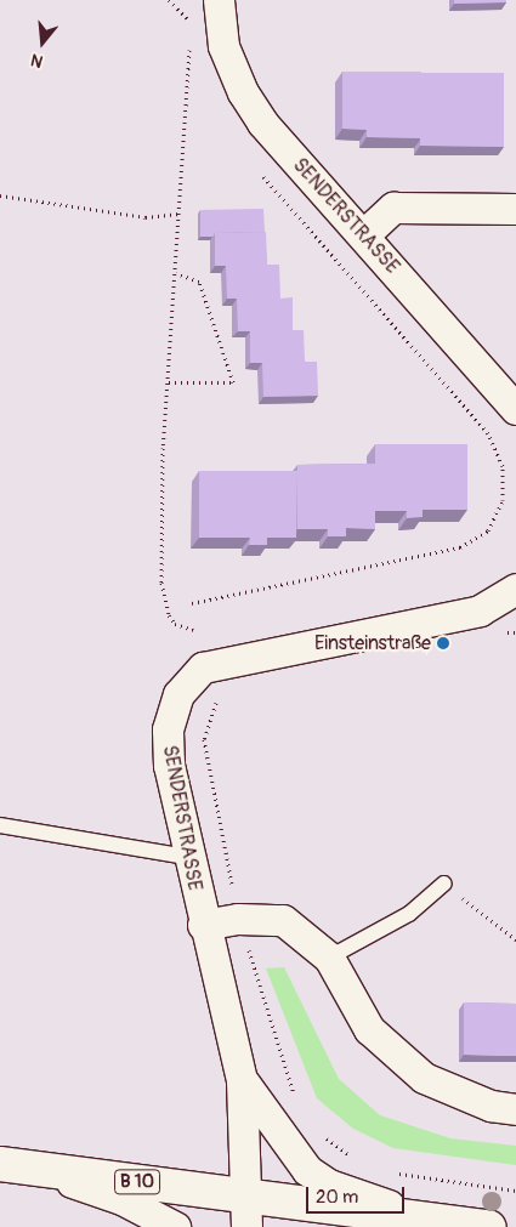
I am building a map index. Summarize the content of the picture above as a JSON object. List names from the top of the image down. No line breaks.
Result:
{"streets":{"main road":["B 10"],"street":["SENDERSTRASSE"]},"crossings":[["SENDERSTRASSE","B 10"]],"places":["Einsteinstraße"],"scale_bar":"20 m","north":"bottom"}
